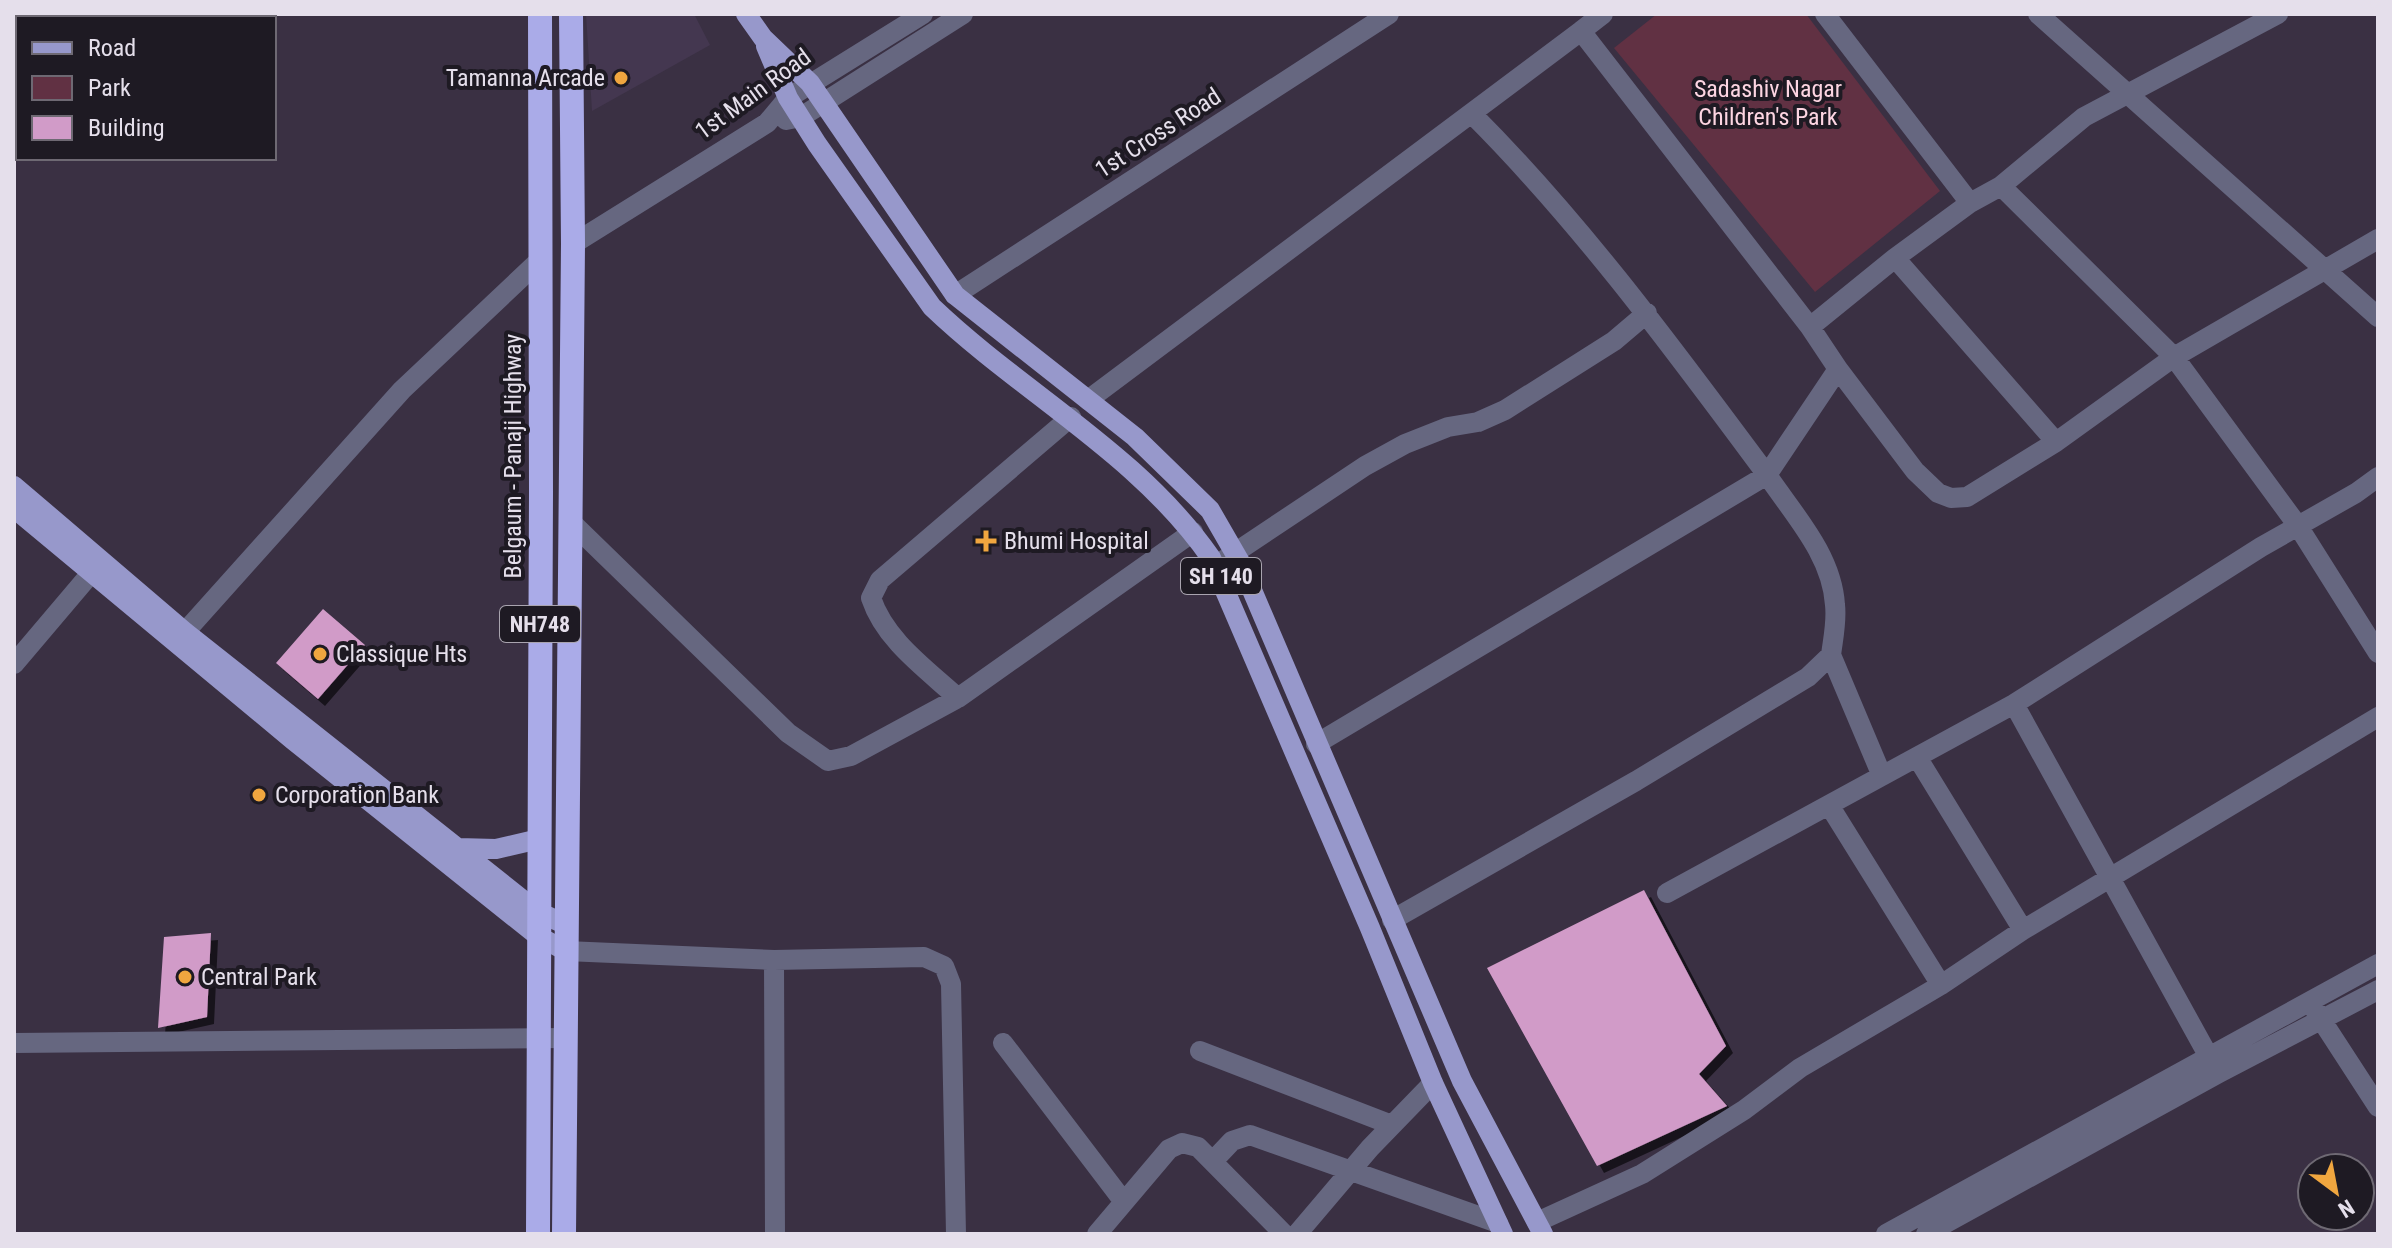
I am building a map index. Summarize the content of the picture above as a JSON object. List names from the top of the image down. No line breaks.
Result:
{"streets":{"highway":["Belgaum - Panaji Highway","NH748"],"main road":["SH 140"],"street":["1st Main Road","1st Cross Road"]},"crossings":[["1st Main Road","SH 140"],["1st Main Road","NH748"],["1st Cross Road","SH 140"]],"parks":["Sadashiv Nagar Children's Park"],"places":{"other":["Tamanna Arcade","Classique Hts","Corporation Bank","Central Park"],"health":["Bhumi Hospital"]},"legend":["Road","Park","Building"],"north":"bottom right"}
